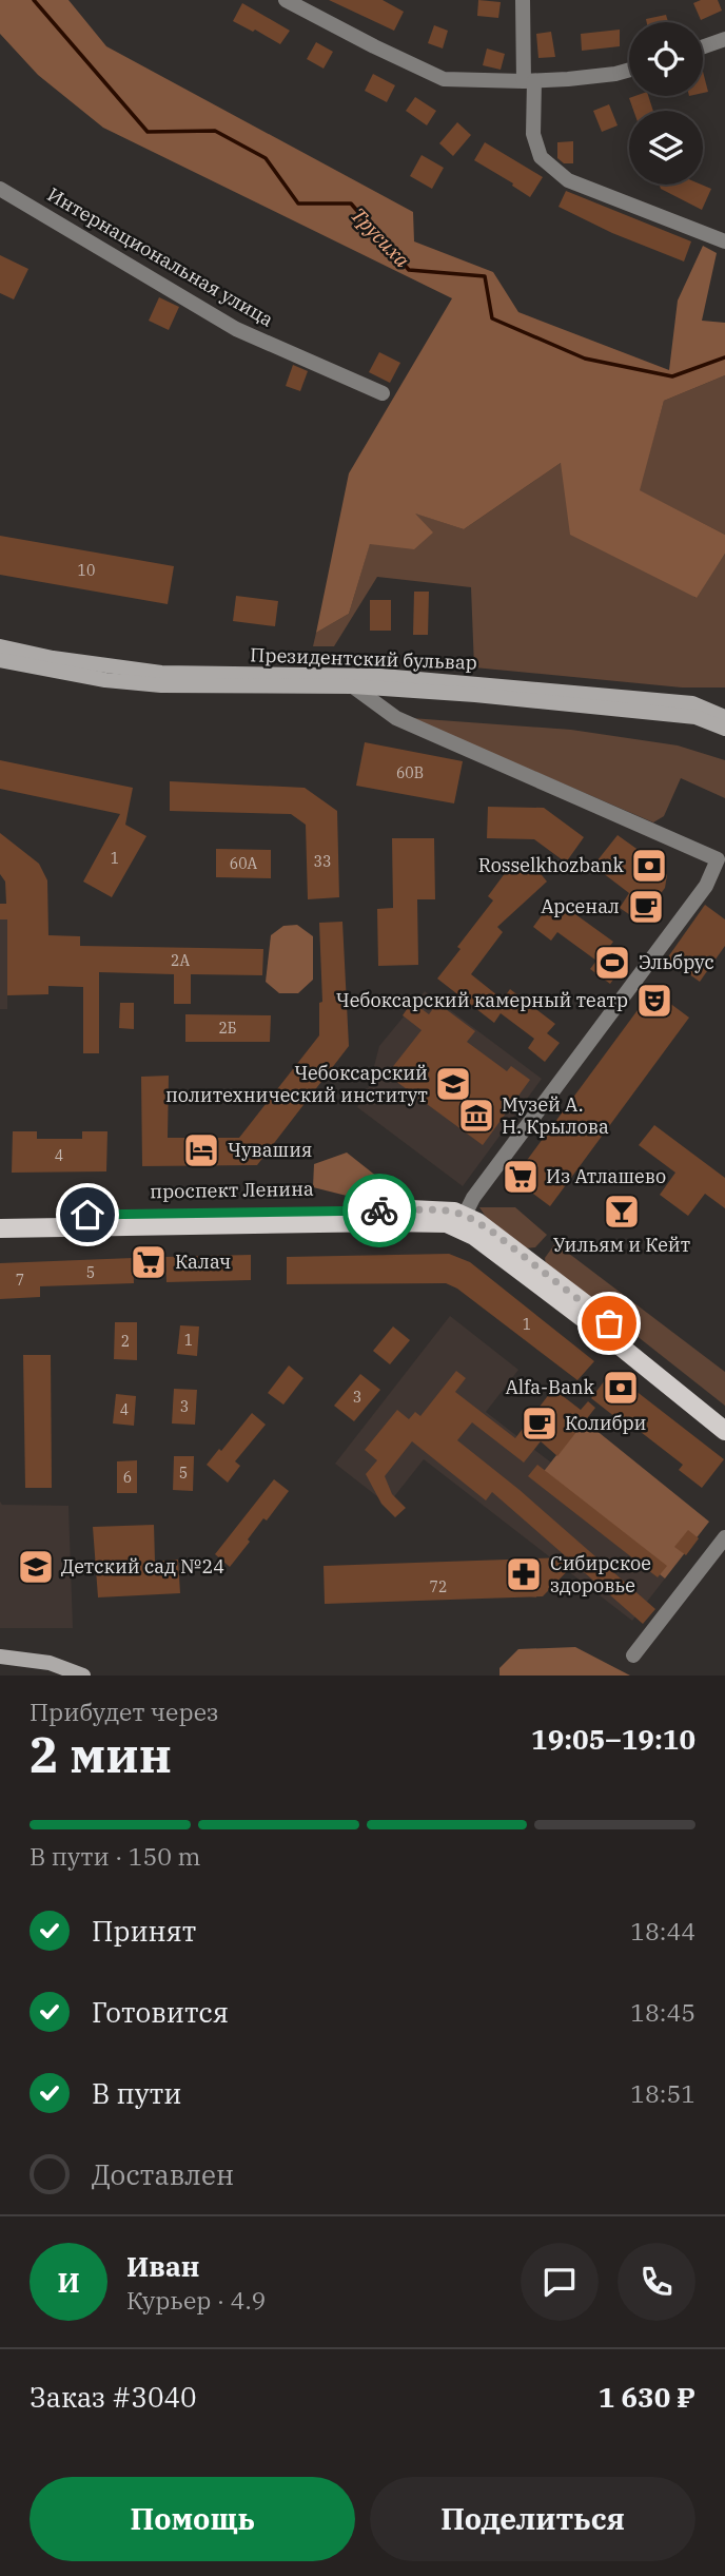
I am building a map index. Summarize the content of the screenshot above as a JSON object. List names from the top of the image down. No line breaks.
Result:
{"streets":{"main road":["Президентский бульвар","проспект Ленина"],"street":["Интернациональная улица"]},"water":["Трусиха"],"places":{"bank":["Rosselkhozbank","Alfa-Bank"],"cafe":["Арсенал","Колибри"],"sports":["Эльбрус"],"theatre":["Чебоксарский камерный театр"],"school or university":["Чебоксарский политехнический институт","Детский сад №24"],"museum":["Музей А. Н. Крылова"],"hotel":["Чувашия"],"supermarket":["Из Атлашево","Калач"],"bar":["Уильям и Кейт"],"pharmacy":["Сибирское здоровье"]},"house_numbers":["10","60В","1","33","60А","2А","2Б","4","5","7","1","1","2","3","3","4","5","6","72"],"page":{"heading":["2 мин","Прибудет через","19:05–19:10"],"panel":["Иван","Курьер · 4.9","Заказ #3040","1 630 ₽"],"bar":"В пути · 150 m","list":[["Принят","18:44"],["Готовится","18:45"],["В пути","18:51"],"Доставлен"],"round":"И","buttons":["Помощь","Поделиться"]}}
